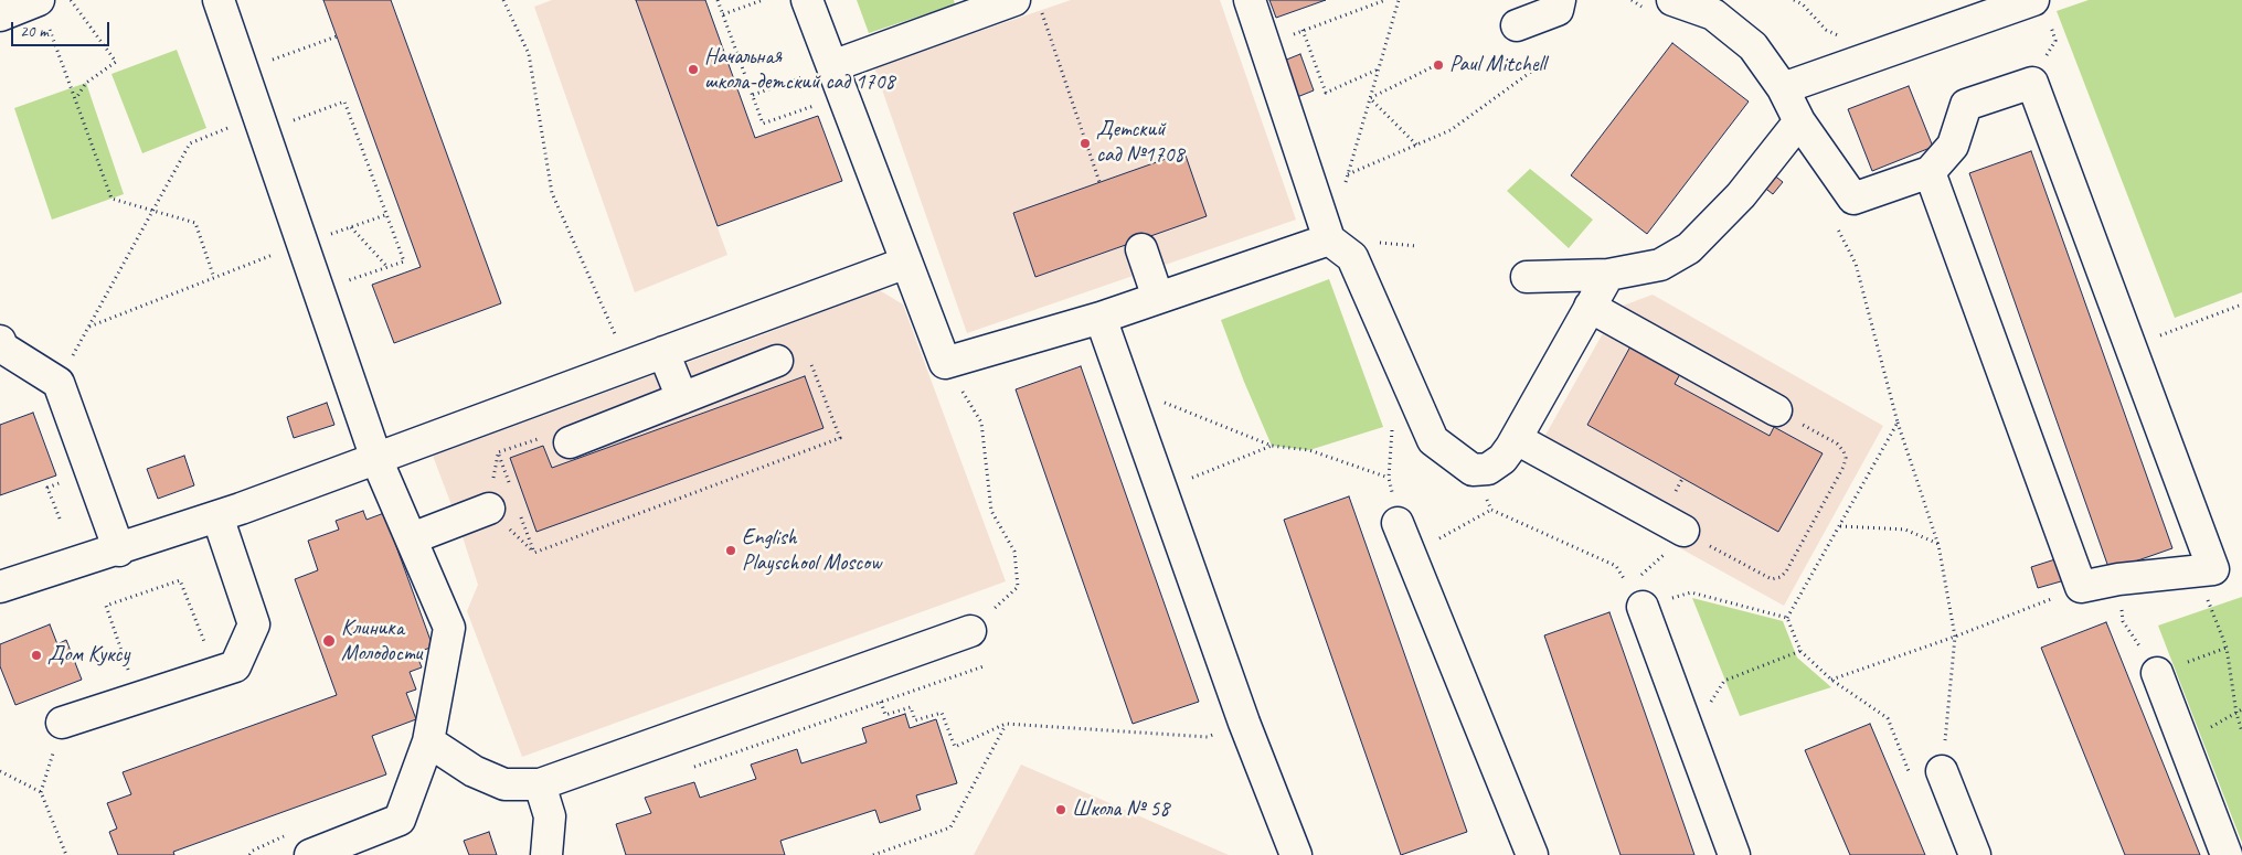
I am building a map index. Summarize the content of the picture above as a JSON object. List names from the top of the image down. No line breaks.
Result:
{"places":["Paul Mitchell","Начальная школа-детский сад 1708","Детский сад №1708","English Playschool Moscow","Клиника Молодости","Дом Куксу","Школа № 58"],"scale_bar":"20 m"}
